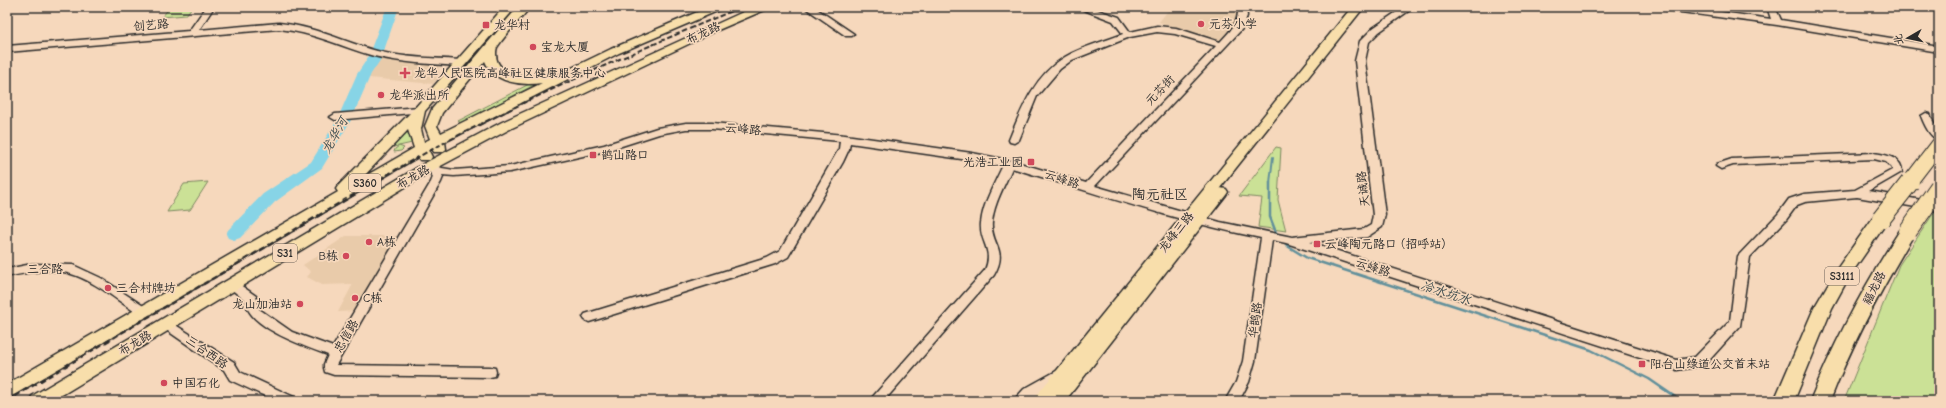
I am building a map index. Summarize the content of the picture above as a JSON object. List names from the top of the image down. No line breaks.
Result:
{"streets":{"highway":["S3111","福龙路"],"main road":["布龙路","S360","龙峰三路","S31"],"street":["创艺路","元芬街","云峰路","天诚路","三合路","华鹊路","忠信路","三合西路"]},"crossings":[["布龙路","云峰路"],["布龙路","三合路"],["布龙路","忠信路"],["布龙路","三合西路"],["元芬街","云峰路"],["云峰路","天诚路"],["云峰路","龙峰三路"],["云峰路","华鹊路"],["云峰路","忠信路"],["天诚路","华鹊路"],["S3111","福龙路"]],"districts":["陶元社区"],"water":["龙华河","冷水坑水"],"places":{"other":["元芬小学","宝龙大厦","龙华派出所","A栋","B栋","三合村牌坊","C栋","龙山加油站","中国石化"],"transit":["龙华村","鹊山路口","光浩工业园","云峰陶元路口 (招呼站)","阳台山绿道公交首末站"],"health":["龙华人民医院高峰社区健康服务中心"]},"north":"left"}
